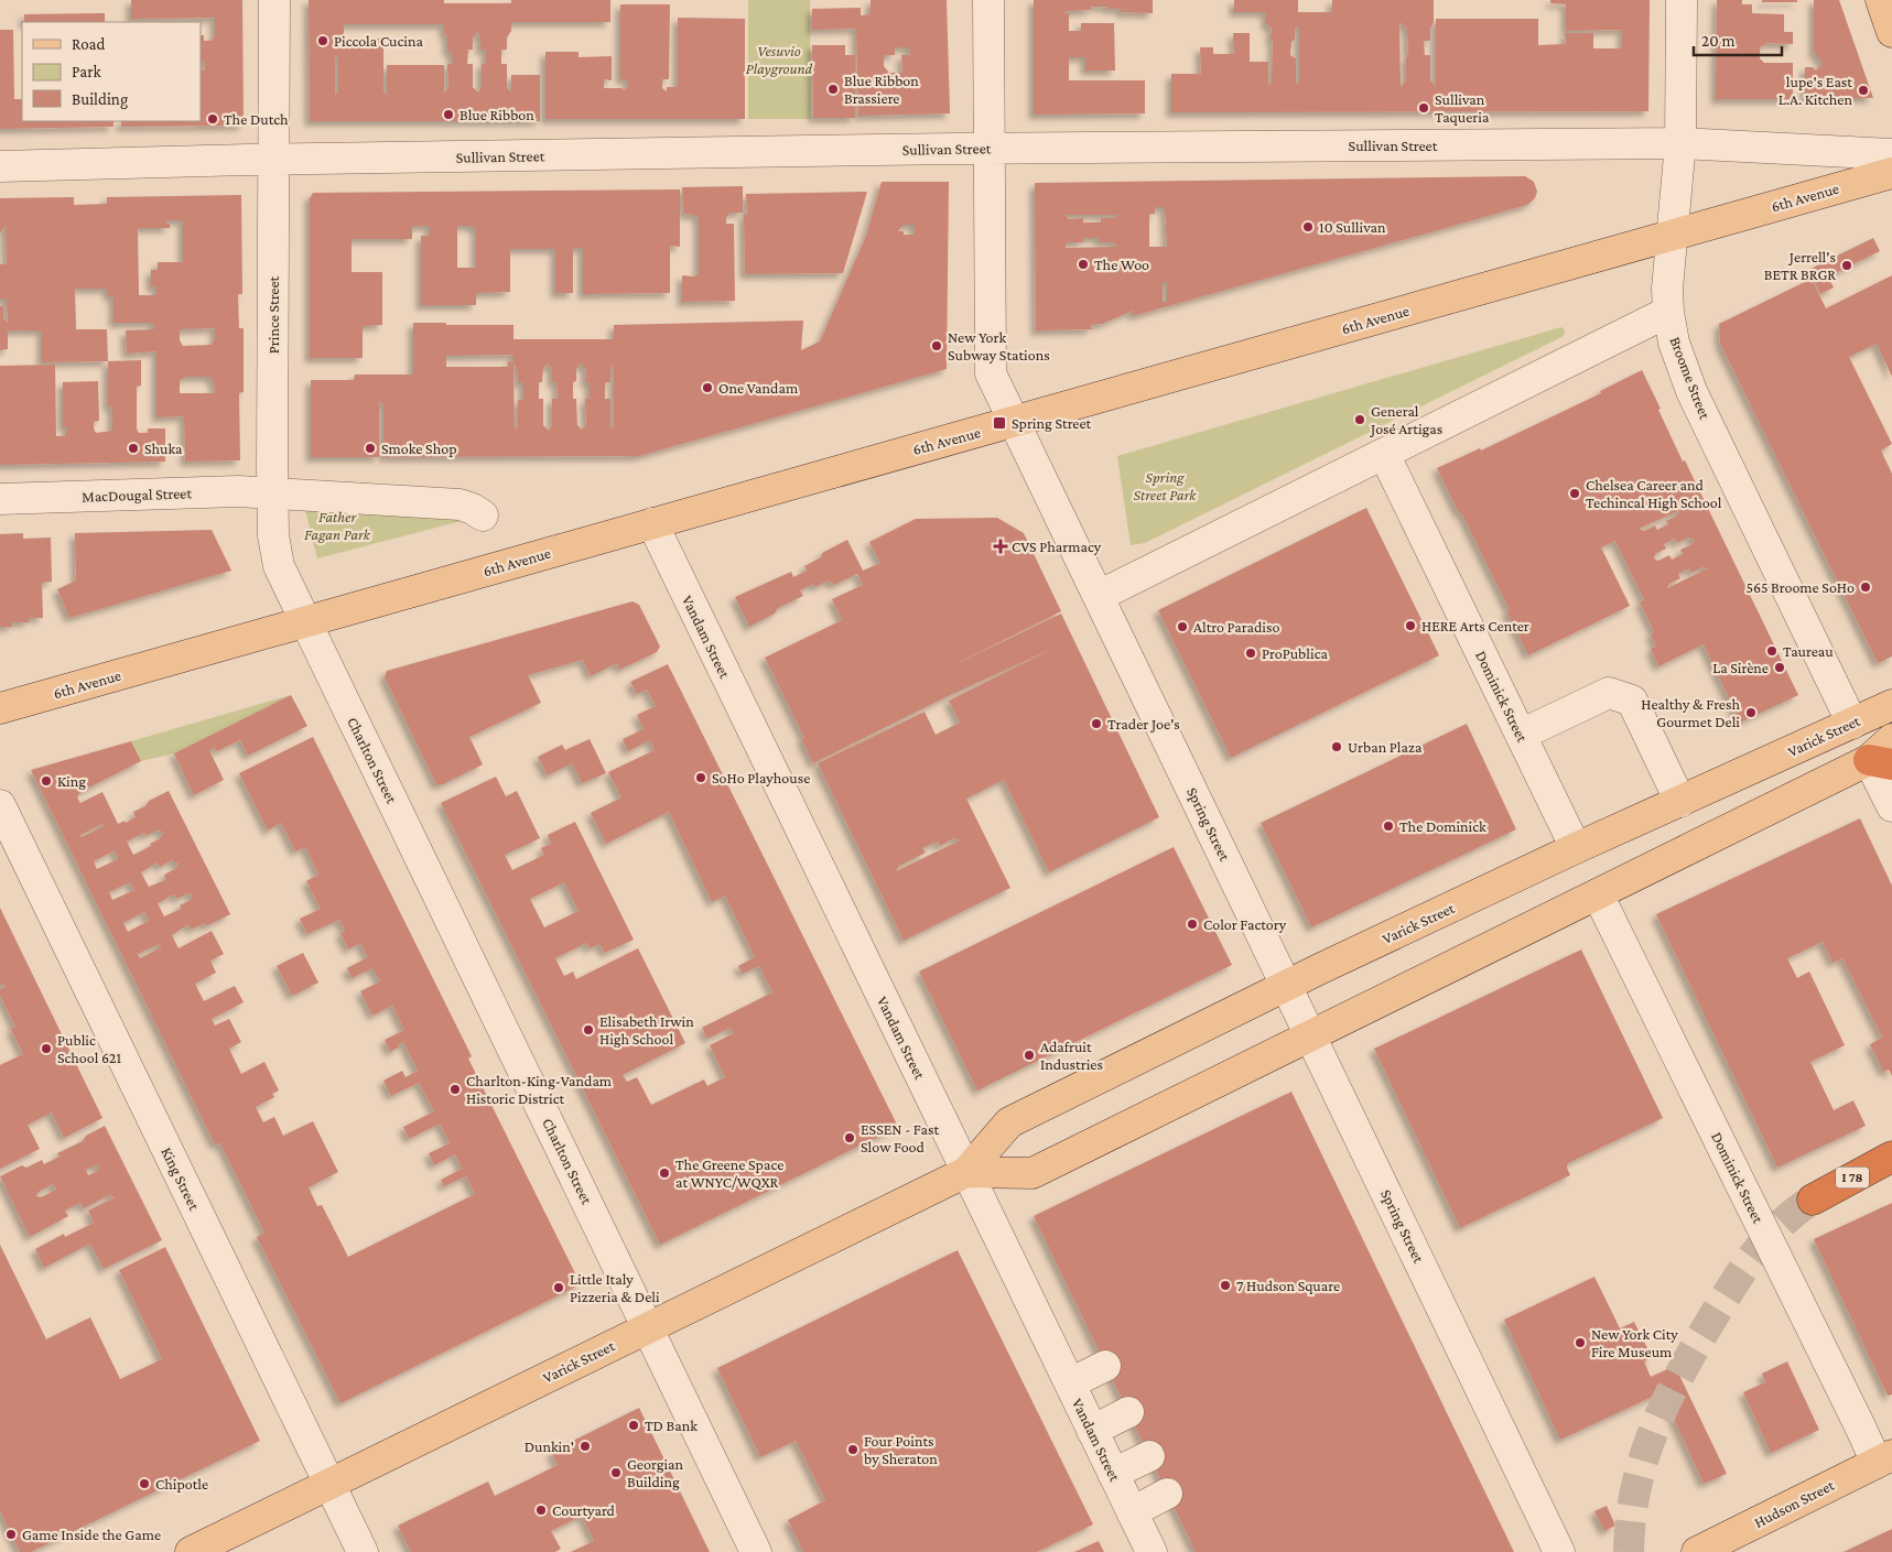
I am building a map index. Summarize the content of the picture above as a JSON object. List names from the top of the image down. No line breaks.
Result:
{"streets":{"highway":["I 78"],"main road":["6th Avenue","Varick Street","Hudson Street"],"street":["Sullivan Street","Prince Street","Broome Street","MacDougal Street","Vandam Street","Dominick Street","Charlton Street","Spring Street","King Street"]},"crossings":[["Sullivan Street","Prince Street"],["Sullivan Street","Broome Street"],["Sullivan Street","Spring Street"],["6th Avenue","Prince Street"],["6th Avenue","Broome Street"],["6th Avenue","Vandam Street"],["6th Avenue","Charlton Street"],["6th Avenue","Spring Street"],["Prince Street","MacDougal Street"],["Prince Street","Charlton Street"],["Broome Street","Varick Street"],["Vandam Street","Varick Street"],["Dominick Street","Varick Street"],["Dominick Street","Hudson Street"],["Varick Street","Charlton Street"],["Varick Street","Spring Street"],["Varick Street","King Street"]],"parks":["Vesuvio Playground","Spring Street Park","Father Fagan Park"],"places":{"other":["Piccola Cucina","Blue Ribbon Brassiere","lupe's East L.A. Kitchen","Sullivan Taqueria","Blue Ribbon","The Dutch","10 Sullivan","The Woo","Jerrell's BETR BRGR","New York Subway Stations","One Vandam","General José Artigas","Shuka","Smoke Shop","Chelsea Career and Techincal High School","565 Broome SoHo","HERE Arts Center","Altro Paradiso","Taureau","ProPublica","La Sirène","Healthy & Fresh Gourmet Deli","Trader Joe's","Urban Plaza","SoHo Playhouse","King","The Dominick","Color Factory","Elisabeth Irwin High School","Public School 621","Adafruit Industries","Charlton-King-Vandam Historic District","ESSEN - Fast Slow Food","The Greene Space at WNYC/WQXR","7 Hudson Square","Little Italy Pizzeria & Deli","New York City Fire Museum","TD Bank","Dunkin'","Four Points by Sheraton","Georgian Building","Chipotle","Courtyard","Game Inside the Game"],"transit":["Spring Street"],"health":["CVS Pharmacy"]},"legend":["Road","Park","Building"],"scale_bar":"20 m"}
